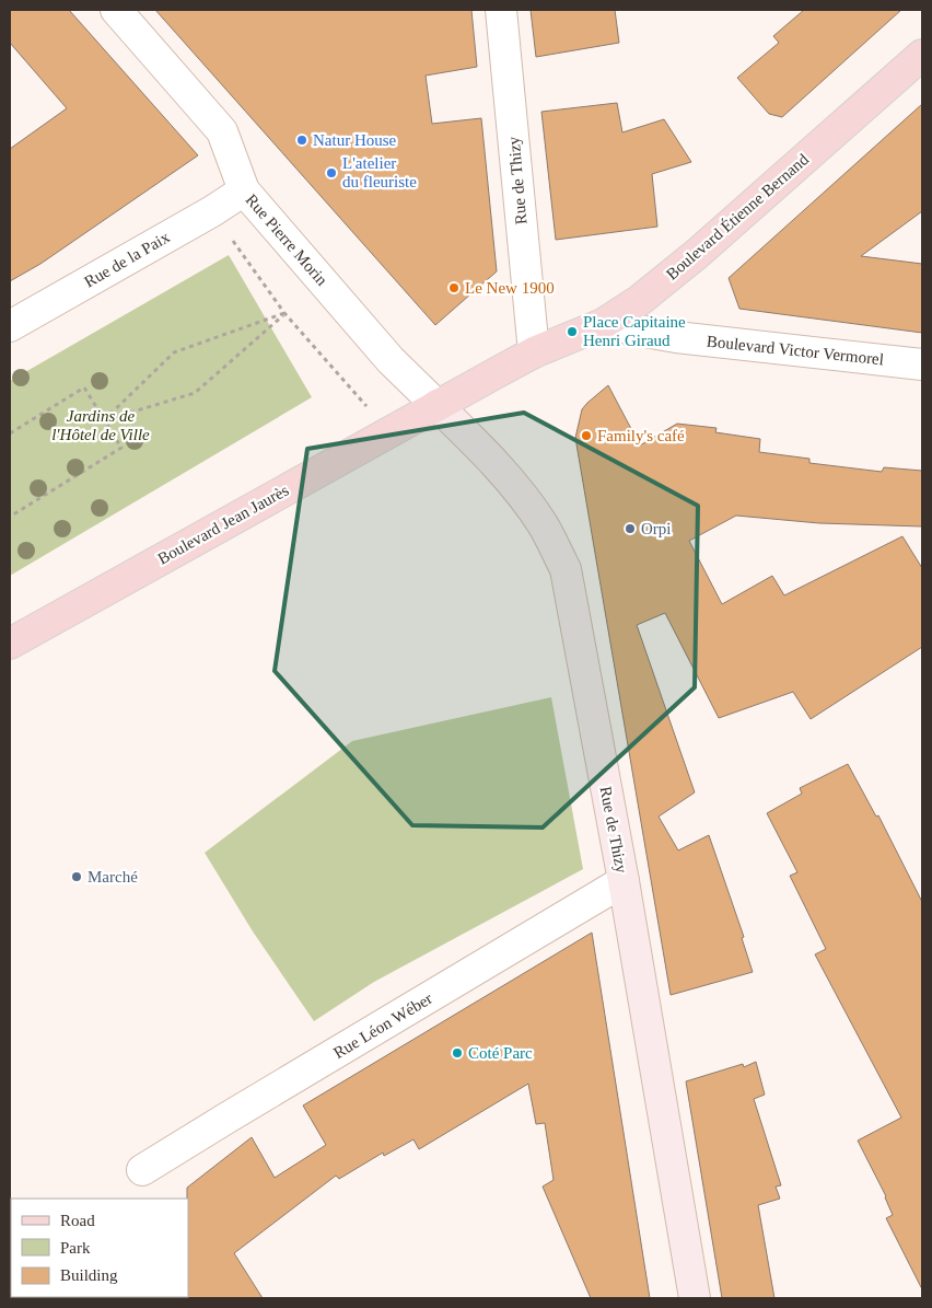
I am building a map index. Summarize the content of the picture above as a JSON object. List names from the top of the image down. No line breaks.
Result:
{"streets":{"main road":["Rue de Thizy","Boulevard Étienne Bernand","Boulevard Jean Jaurès"],"street":["Rue Pierre Morin","Rue de la Paix","Boulevard Victor Vermorel","Rue Léon Wéber"]},"crossings":[["Rue de Thizy","Boulevard Étienne Bernand"],["Rue de Thizy","Rue Pierre Morin"],["Rue de Thizy","Boulevard Jean Jaurès"],["Rue de Thizy","Rue Léon Wéber"],["Boulevard Étienne Bernand","Rue Pierre Morin"],["Boulevard Étienne Bernand","Boulevard Victor Vermorel"],["Boulevard Étienne Bernand","Boulevard Jean Jaurès"],["Rue Pierre Morin","Rue de la Paix"],["Rue Pierre Morin","Boulevard Jean Jaurès"]],"parks":["Jardins de l'Hôtel de Ville"],"places":["Natur House","L'atelier du fleuriste","Le New 1900","Place Capitaine Henri Giraud","Family's café","Orpi","Marché","Coté Parc"],"legend":["Road","Park","Building"]}
